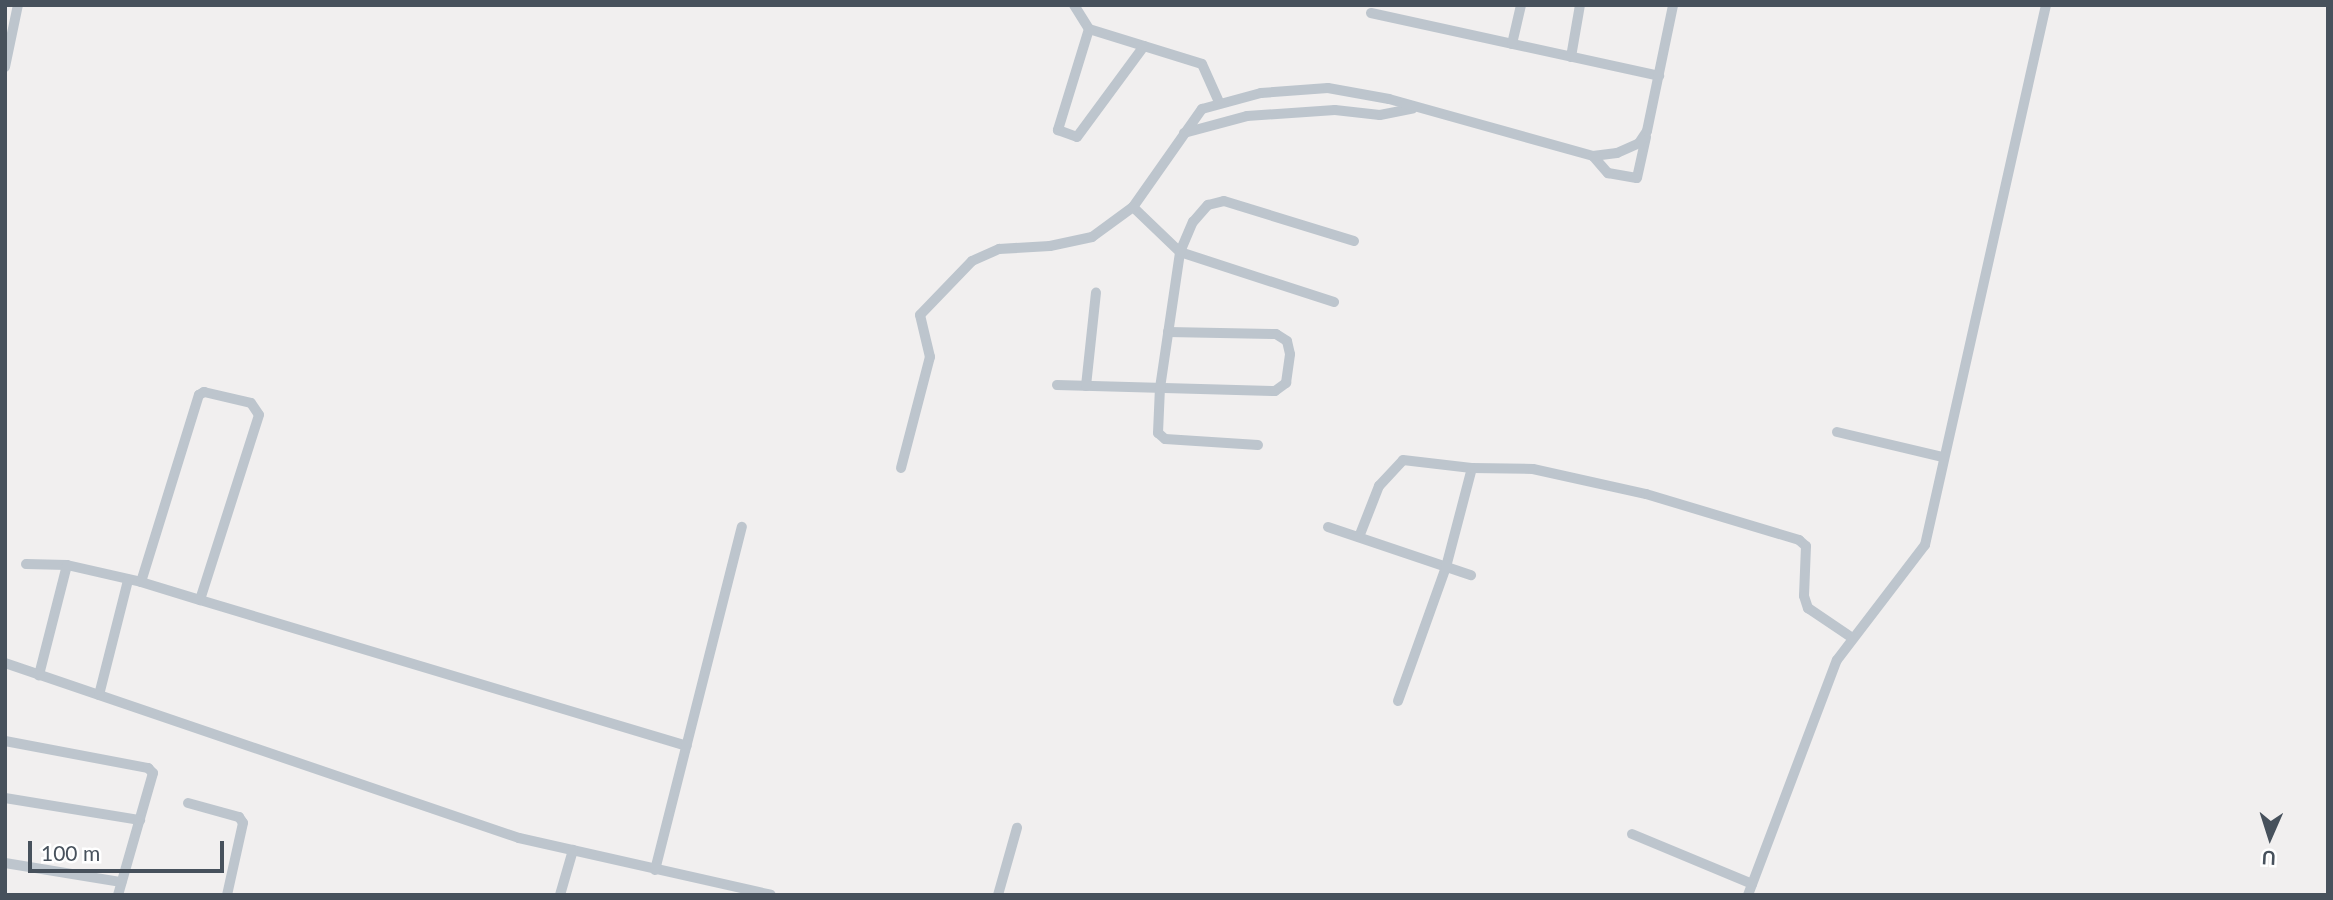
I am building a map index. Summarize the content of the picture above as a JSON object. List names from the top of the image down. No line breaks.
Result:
{"scale_bar":"100 m","north":"bottom"}
